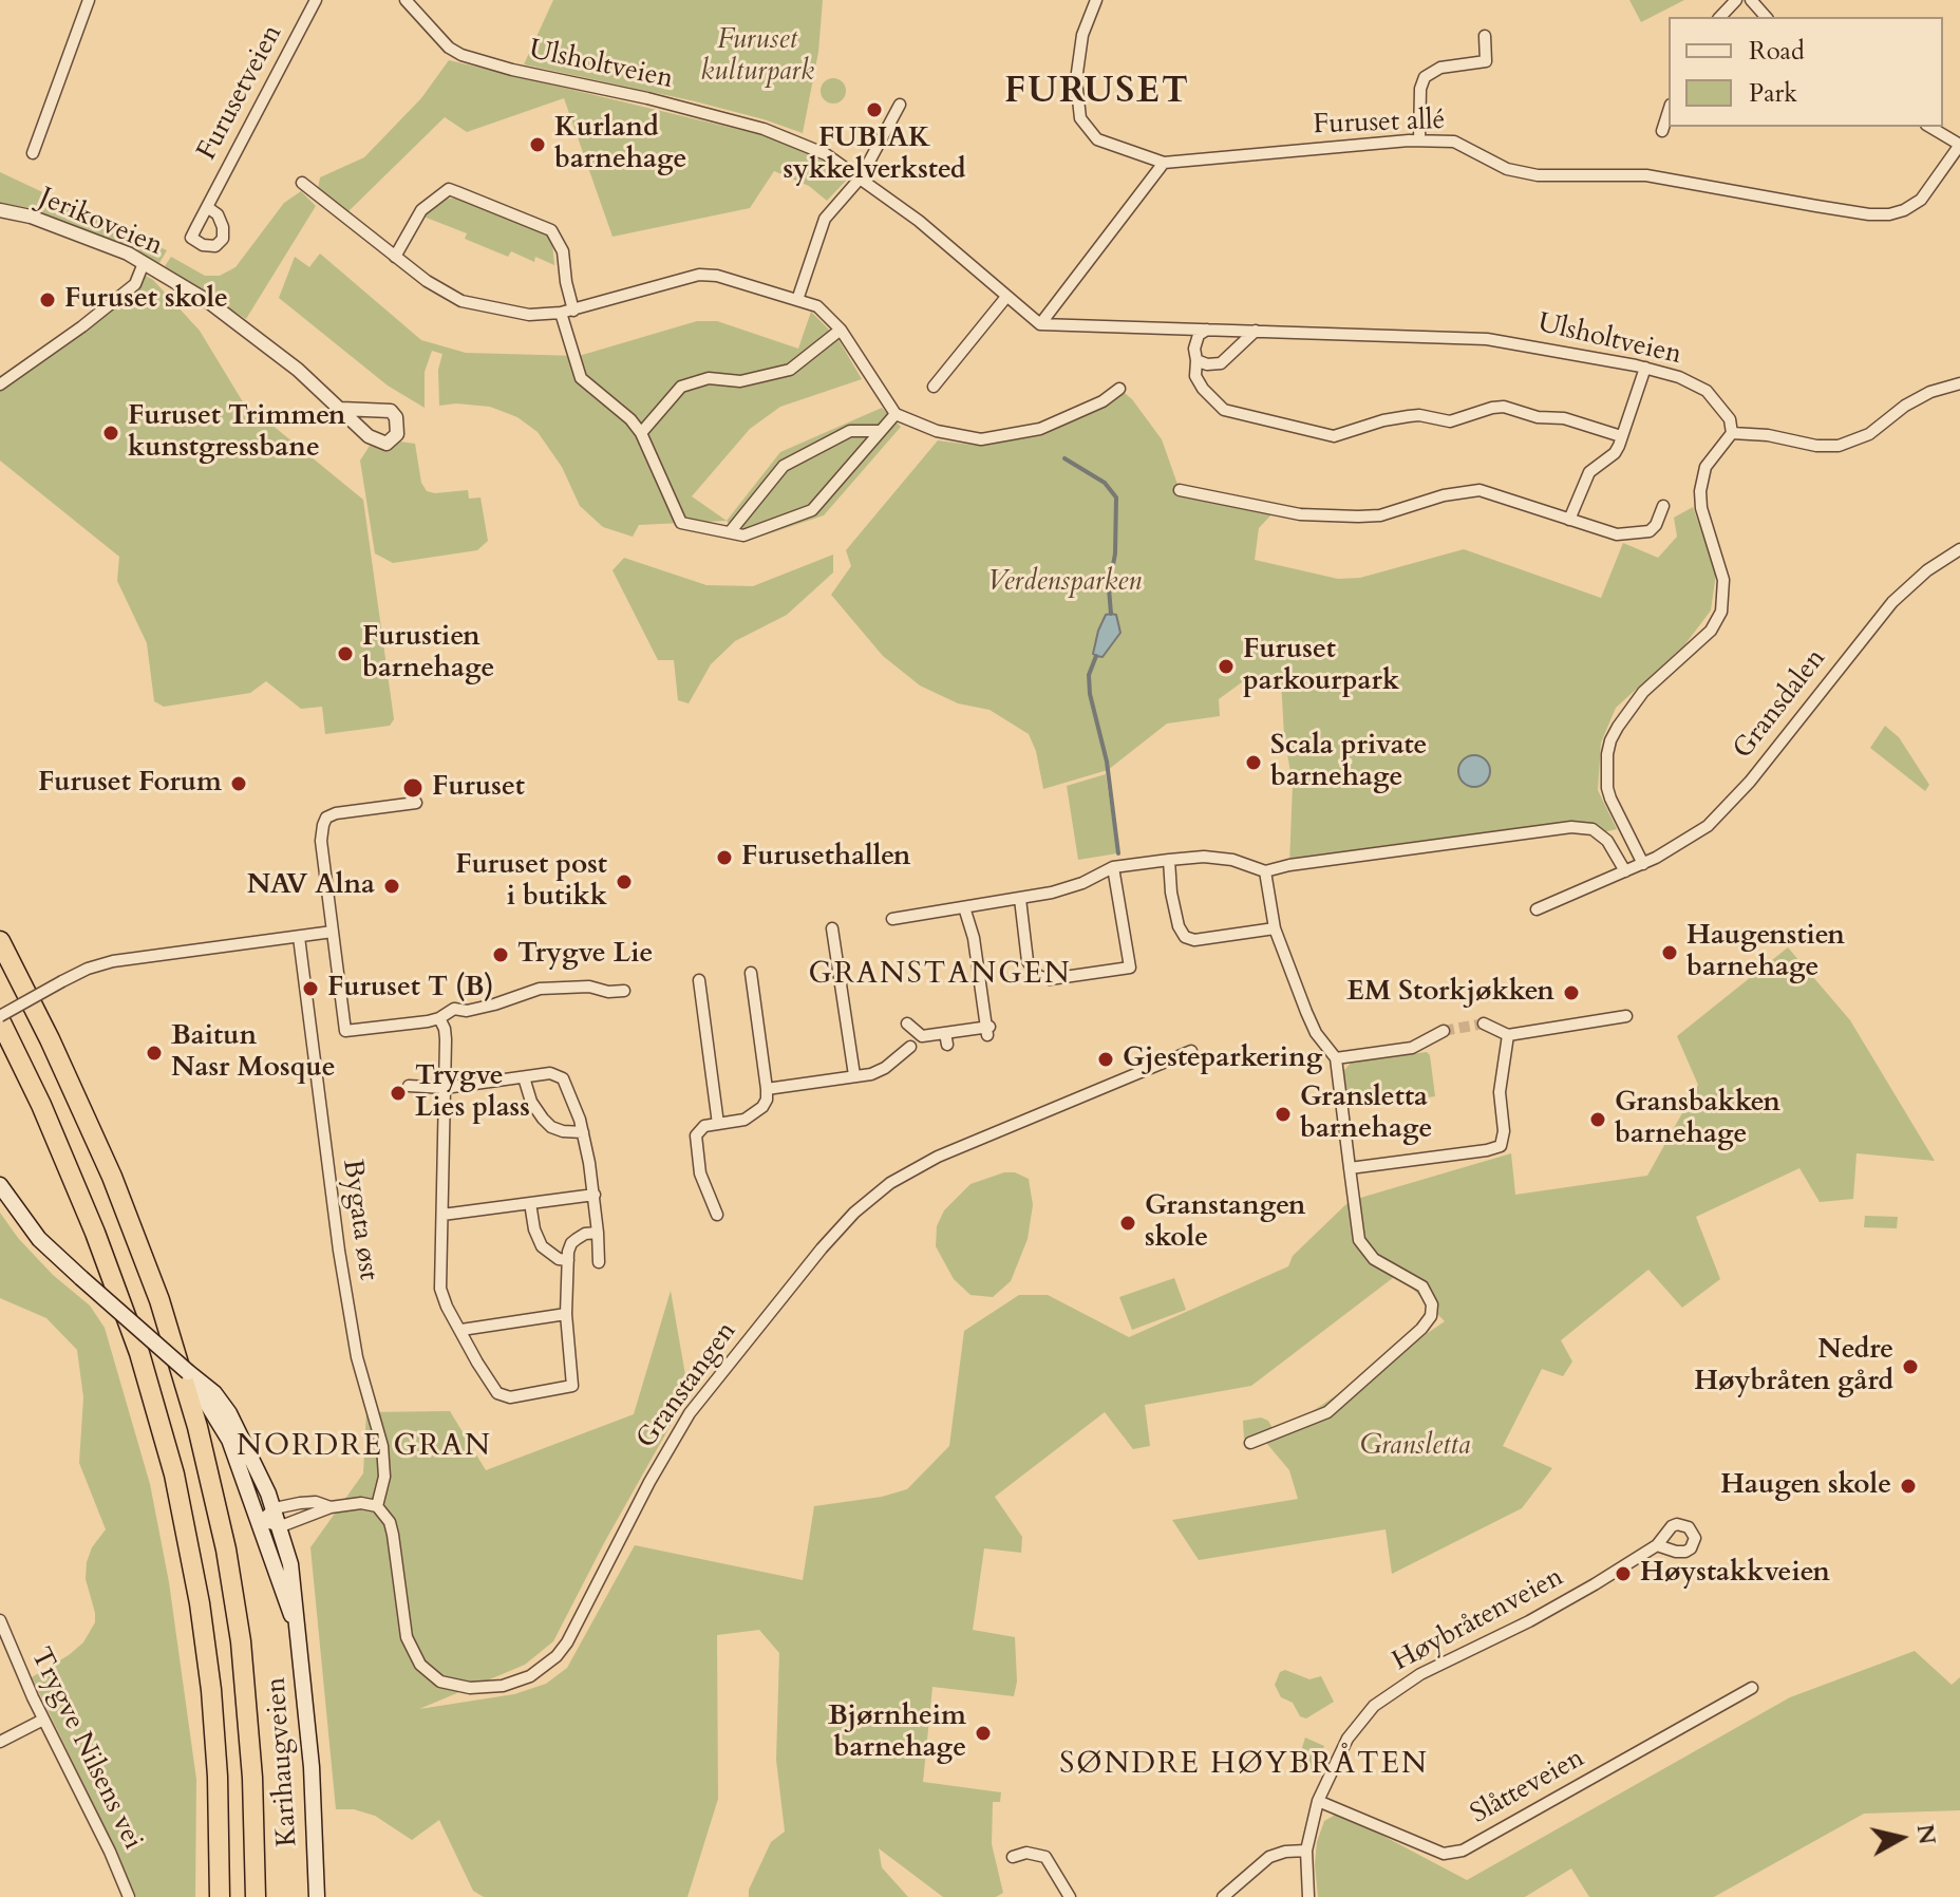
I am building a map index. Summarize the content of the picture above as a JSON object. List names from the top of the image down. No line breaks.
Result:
{"streets":{"main road":["Karihaugveien"],"street":["Ulsholtveien","Furusetveien","Furuset allé","Jerikoveien","Gransdalen","Bygata øst","Granstangen","Høybråtenveien","Trygve Nilsens vei","Slåtteveien"]},"crossings":[["Bygata øst","Granstangen"],["Høybråtenveien","Slåtteveien"]],"districts":["FURUSET","GRANSTANGEN","NORDRE GRAN","SØNDRE HØYBRÅTEN"],"parks":["Furuset kulturpark","Verdensparken","Gransletta"],"places":["FUBIAK sykkelverksted","Kurland barnehage","Furuset skole","Furuset Trimmen kunstgressbane","Furustien barnehage","Furuset parkourpark","Scala private barnehage","Furuset Forum","Furuset","Furusethallen","Furuset post i butikk","NAV Alna","Haugenstien barnehage","Trygve Lie","Furuset T (B)","EM Storkjøkken","Baitun Nasr Mosque","Gjesteparkering","Trygve Lies plass","Gransletta barnehage","Gransbakken barnehage","Granstangen skole","Nedre Høybråten gård","Haugen skole","Høystakkveien","Bjørnheim barnehage"],"legend":["Road","Park"],"north":"right"}
